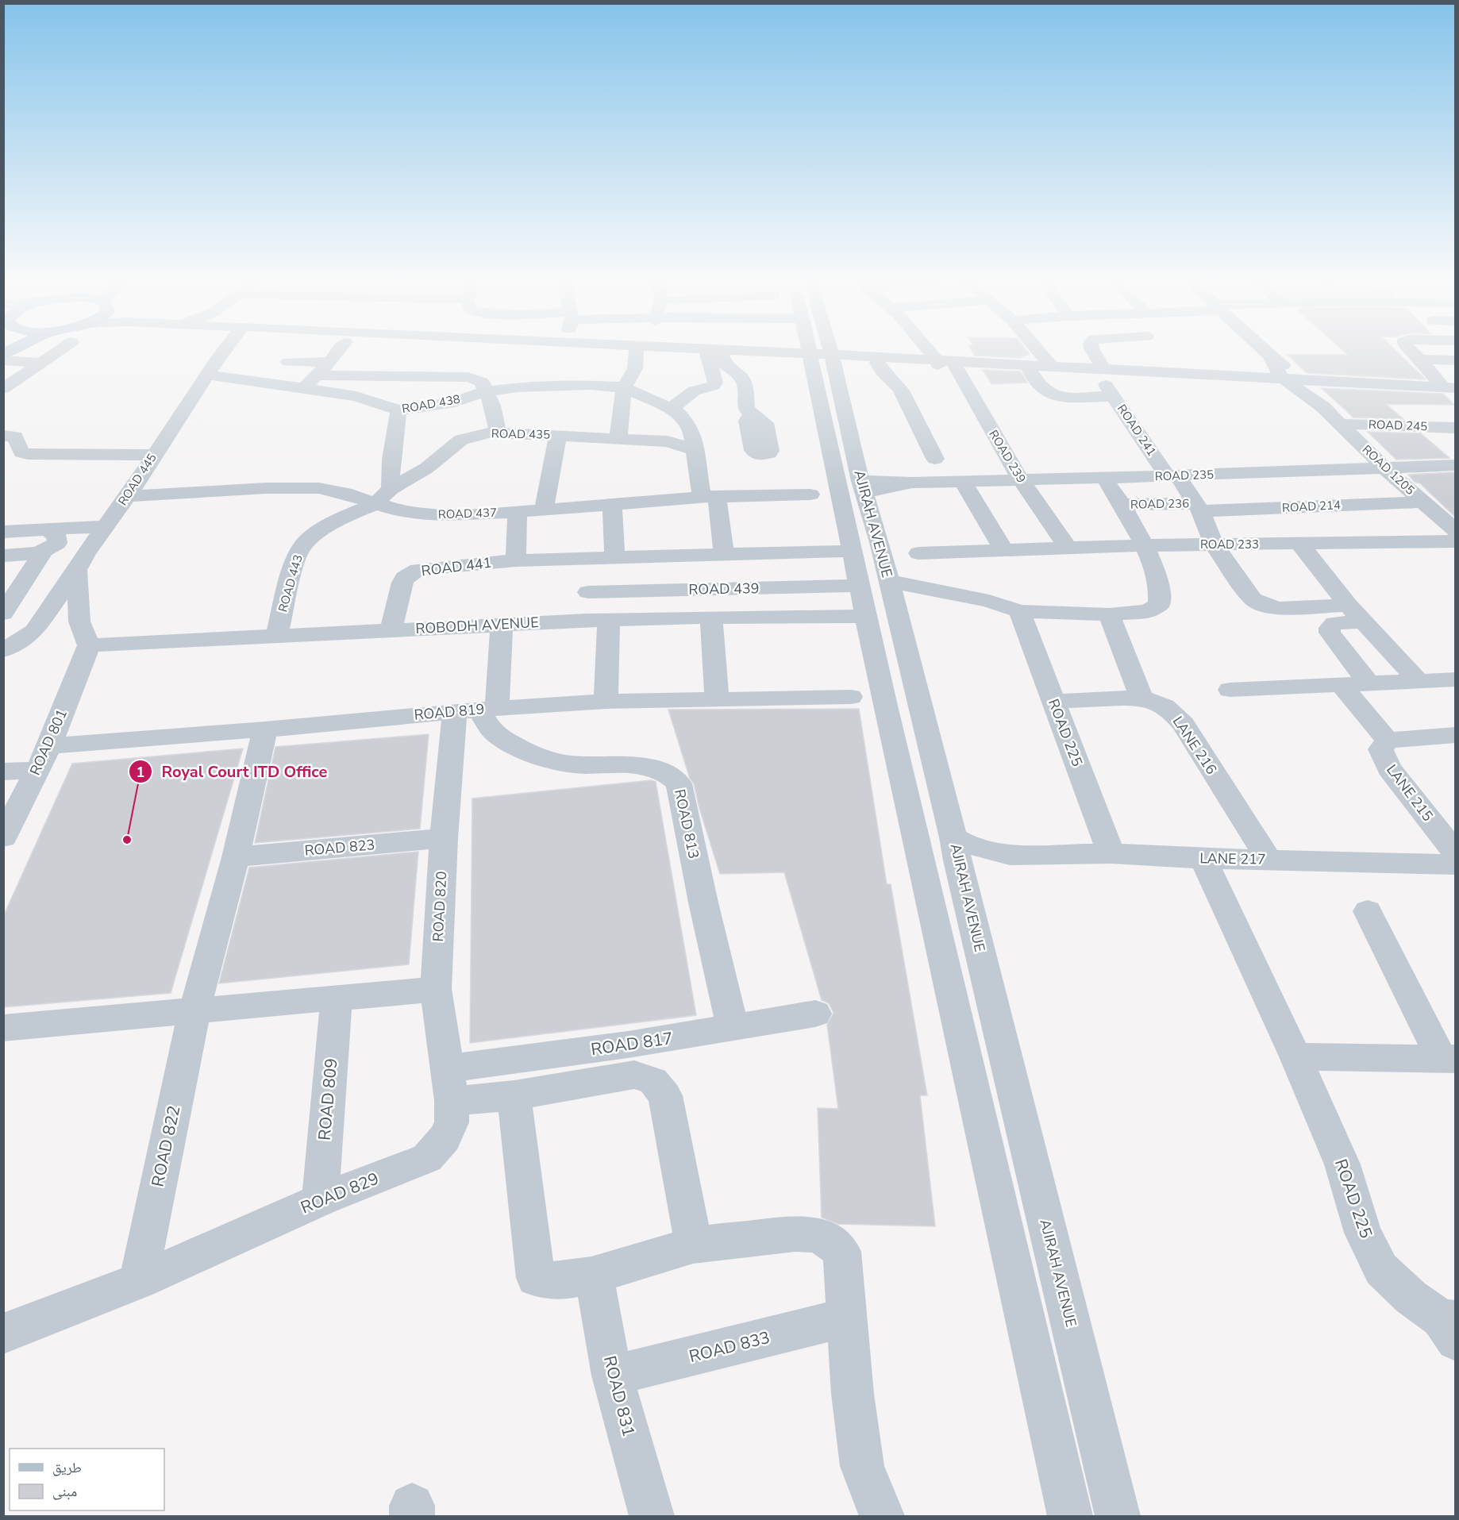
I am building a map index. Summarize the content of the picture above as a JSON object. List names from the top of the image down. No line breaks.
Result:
{"streets":{"street":["ROAD 438","ROAD 245","ROAD 241","ROAD 435","ROAD 239","ROAD 1205","ROAD 235","ROAD 445","ROAD 236","ROAD 214","ROAD 437","AJIRAH AVENUE","ROAD 233","ROAD 441","ROAD 443","ROAD 439","ROBODH AVENUE","ROAD 819","ROAD 225","ROAD 801","LANE 216","LANE 215","ROAD 813","ROAD 823","LANE 217","ROAD 820","ROAD 817","ROAD 809","ROAD 822","ROAD 829","ROAD 833","ROAD 831"]},"crossings":[["ROAD 438","ROAD 445"],["ROAD 245","ROAD 1205"],["ROAD 241","ROAD 235"],["ROAD 241","ROAD 236"],["ROAD 241","ROAD 214"],["ROAD 241","ROAD 233"],["ROAD 435","ROAD 437"],["ROAD 435","ROAD 443"],["ROAD 239","ROAD 235"],["ROAD 239","ROAD 233"],["ROAD 1205","ROAD 235"],["ROAD 1205","ROAD 214"],["ROAD 235","ROAD 236"],["ROAD 235","ROAD 437"],["ROAD 235","AJIRAH AVENUE"],["ROAD 445","ROAD 437"],["ROAD 236","ROAD 214"],["ROAD 236","ROAD 233"],["ROAD 437","AJIRAH AVENUE"],["ROAD 437","ROAD 443"],["AJIRAH AVENUE","ROAD 233"],["AJIRAH AVENUE","ROAD 439"],["AJIRAH AVENUE","ROBODH AVENUE"],["AJIRAH AVENUE","ROAD 819"],["AJIRAH AVENUE","LANE 217"],["ROAD 441","ROBODH AVENUE"],["ROAD 443","ROBODH AVENUE"],["ROBODH AVENUE","ROAD 801"],["ROBODH AVENUE","ROAD 820"],["ROAD 819","ROAD 801"],["ROAD 819","ROAD 813"],["ROAD 819","ROAD 820"],["ROAD 225","LANE 216"],["ROAD 225","LANE 217"],["LANE 216","LANE 217"],["ROAD 813","ROAD 820"],["ROAD 813","ROAD 817"],["ROAD 823","ROAD 820"],["ROAD 820","ROAD 817"],["ROAD 820","ROAD 829"],["ROAD 817","ROAD 829"],["ROAD 809","ROAD 829"],["ROAD 822","ROAD 829"],["ROAD 833","ROAD 831"]],"places":["Royal Court ITD Office"],"legend":["طريق","مبنى"]}
